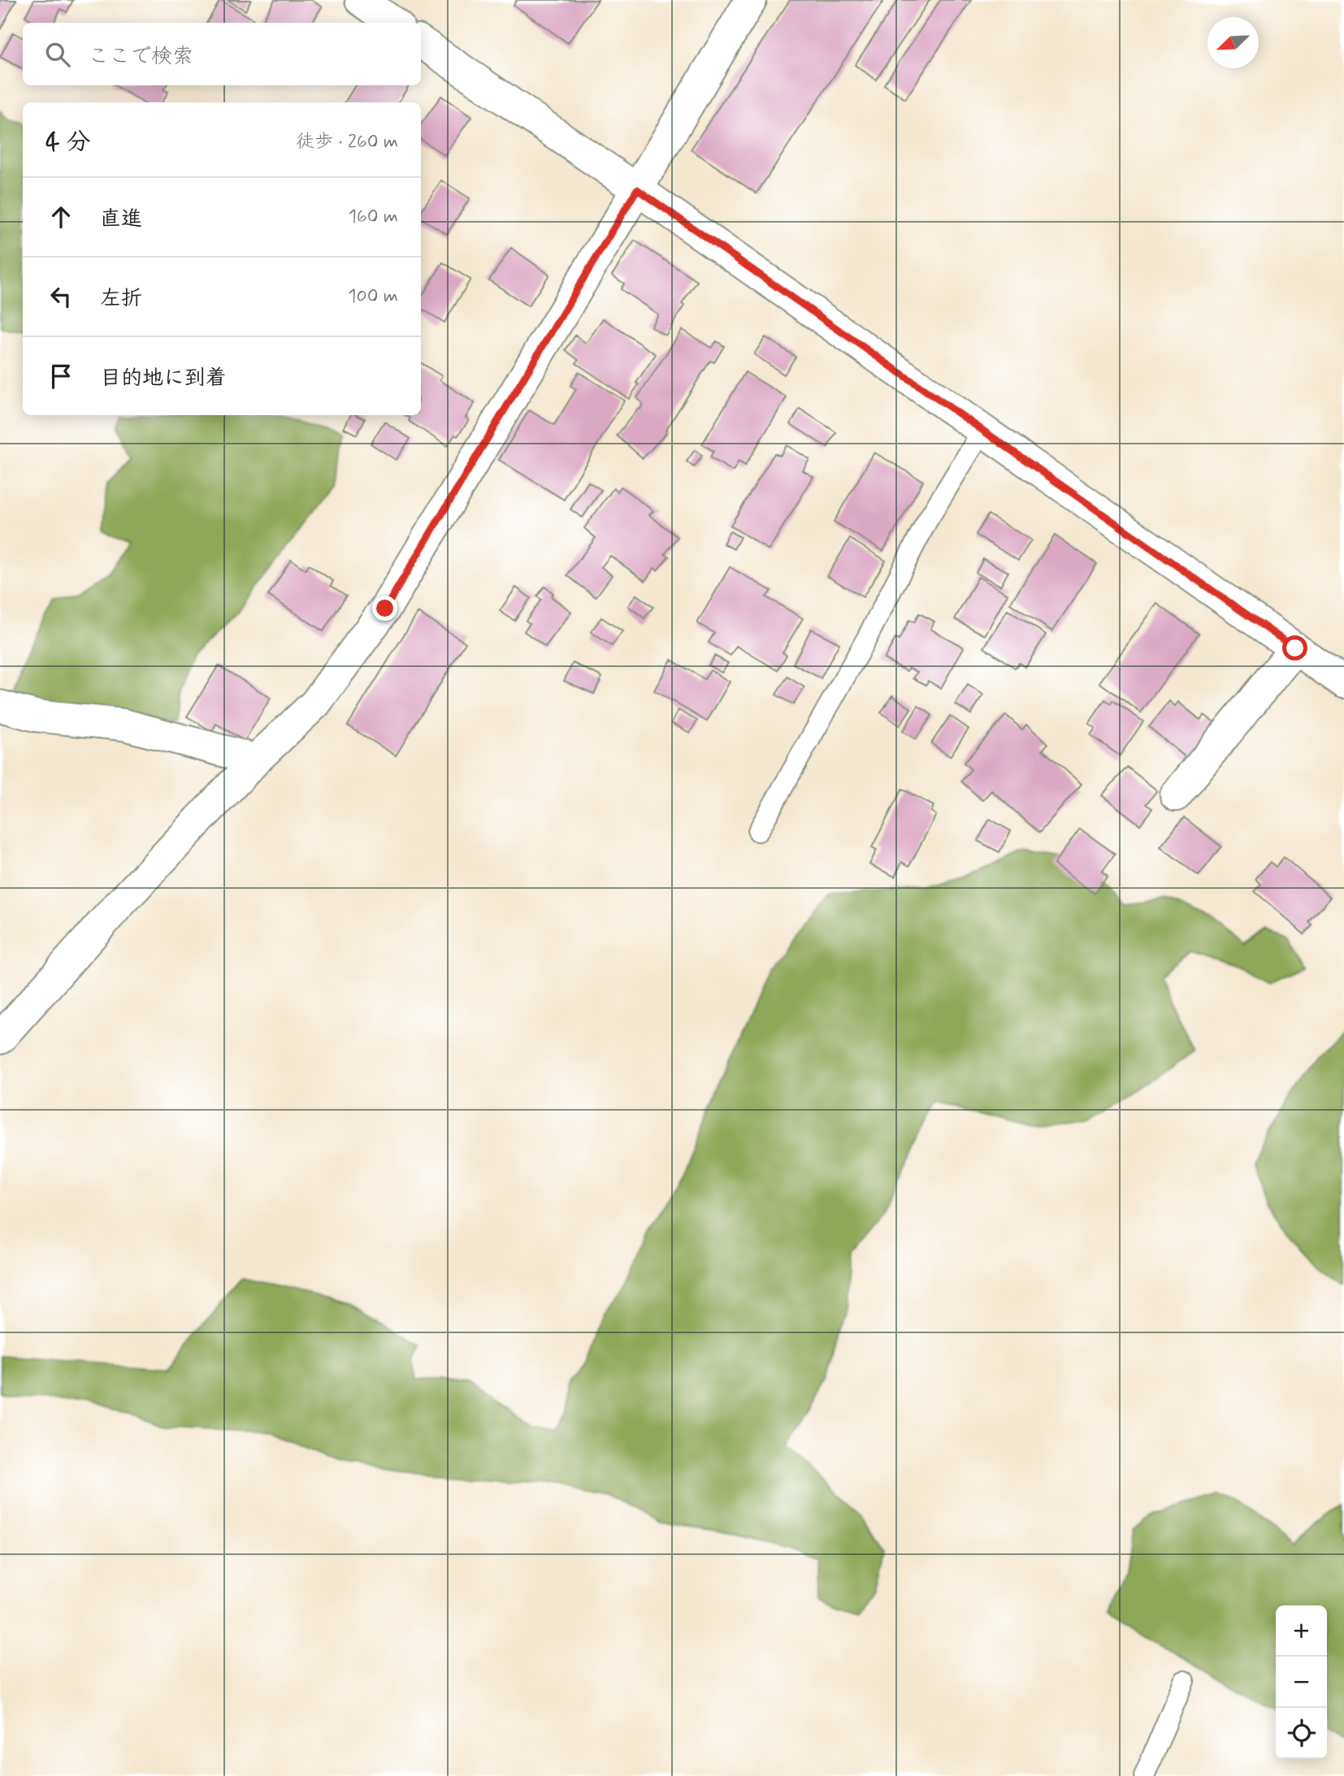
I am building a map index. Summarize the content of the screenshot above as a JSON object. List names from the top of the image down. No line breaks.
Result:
{"north":"bottom left","page":{"search":"ここで検索","heading":["4 分","徒歩 · 260 m"],"list":[["直進","160 m"],["左折","100 m"],"目的地に到着"],"map_buttons":["+","−"]}}
